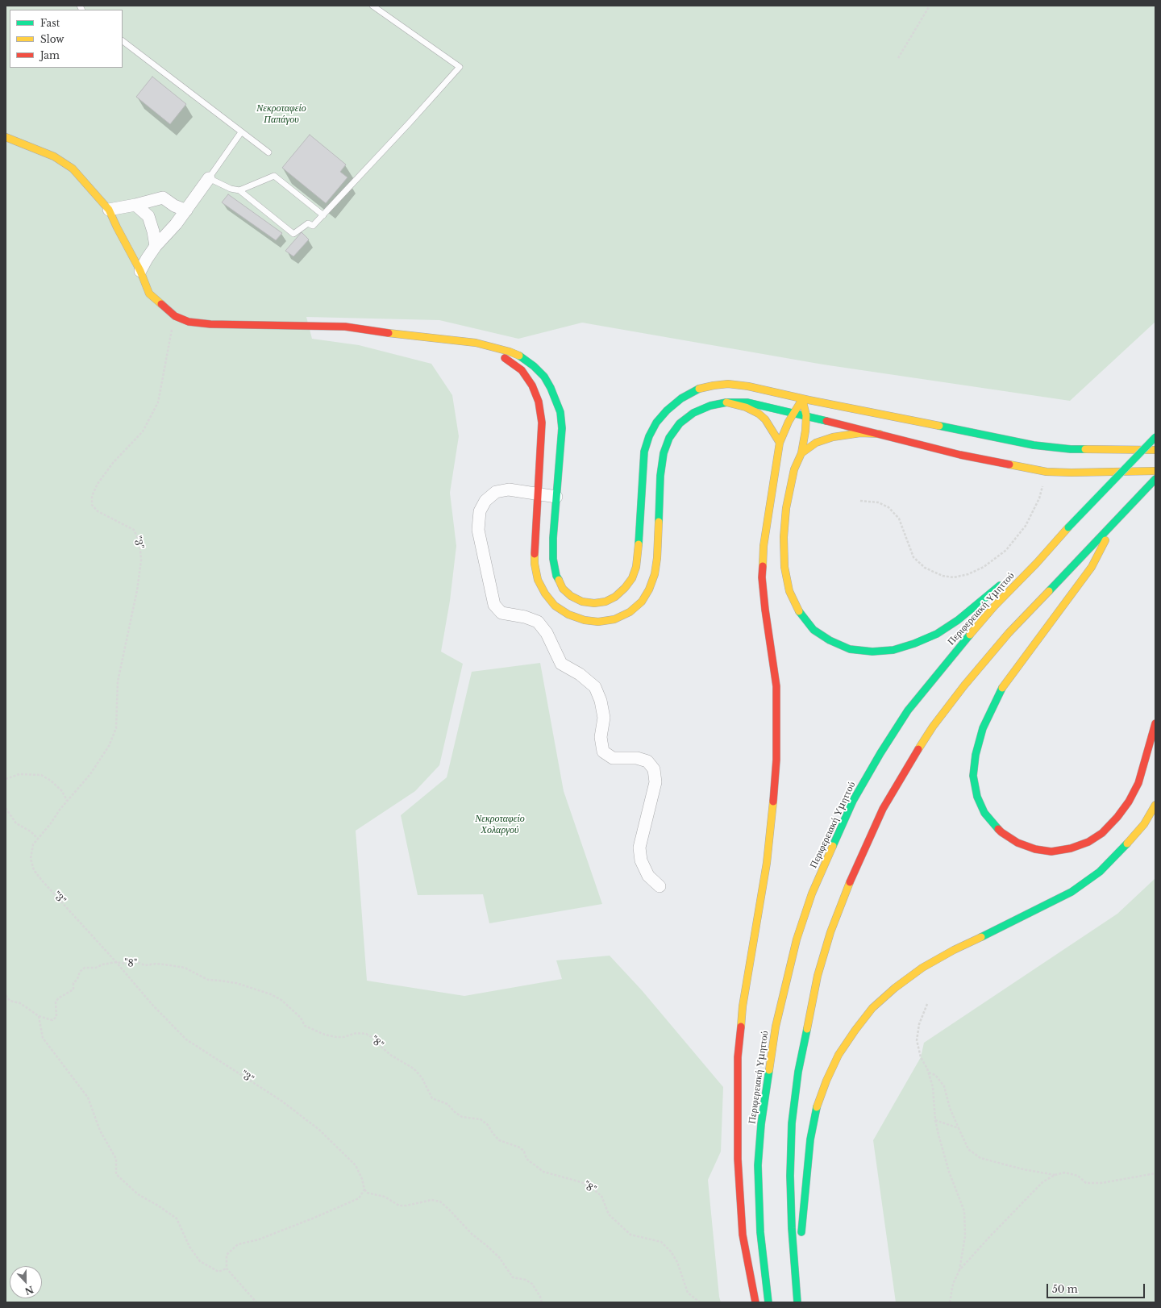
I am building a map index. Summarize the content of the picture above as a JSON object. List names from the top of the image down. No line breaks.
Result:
{"streets":{"main road":["Περιφερειακή Υμηττού"],"path":["\"3\"","\"8\""]},"crossings":[["\"3\"","\"8\""]],"parks":["Νεκροταφείο Παπάγου","Νεκροταφείο Χολαργού"],"legend":["Fast","Slow","Jam"],"scale_bar":"50 m","north":"bottom"}
